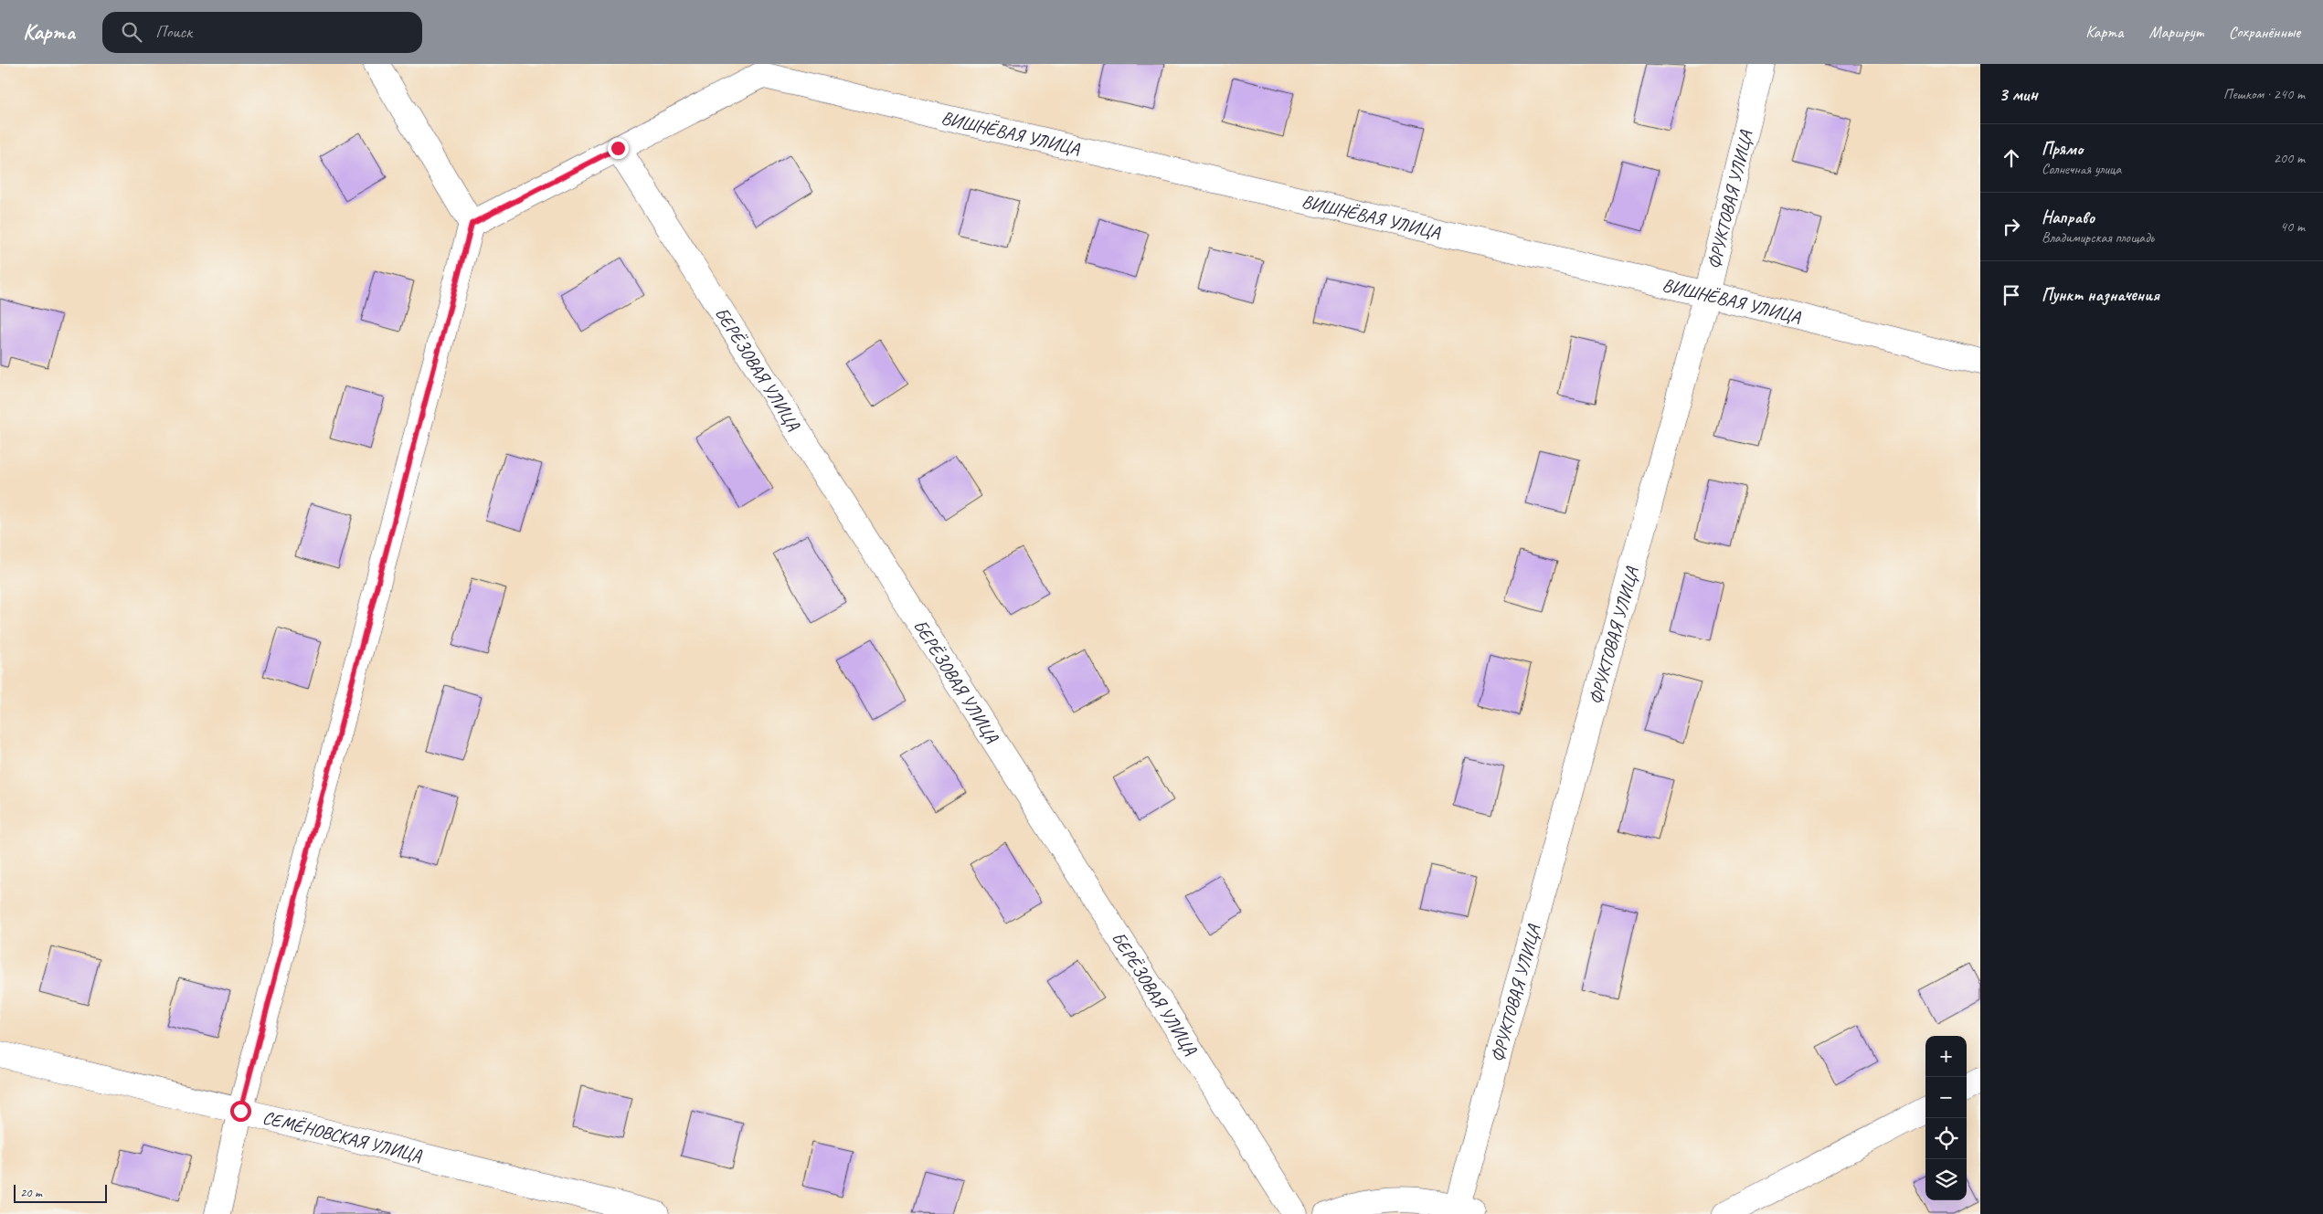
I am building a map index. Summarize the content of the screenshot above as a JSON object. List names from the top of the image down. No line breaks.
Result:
{"streets":{"street":["ВИШНЁВАЯ УЛИЦА","ФРУКТОВАЯ УЛИЦА","БЕРЁЗОВАЯ УЛИЦА","СЕМЁНОВСКАЯ УЛИЦА"]},"crossings":[["ВИШНЁВАЯ УЛИЦА","ФРУКТОВАЯ УЛИЦА"]],"scale_bar":"20 m","page":{"header":"Карта","search":"Поиск","nav":["Карта","Маршрут","Сохранённые"],"heading":["3 мин","Пешком · 240 m"],"list":[["Прямо","Солнечная улица","200 m"],["Направо","Владимирская площадь","40 m"],"Пункт назначения"],"map_buttons":["+","−"],"scale":"20 m"}}
